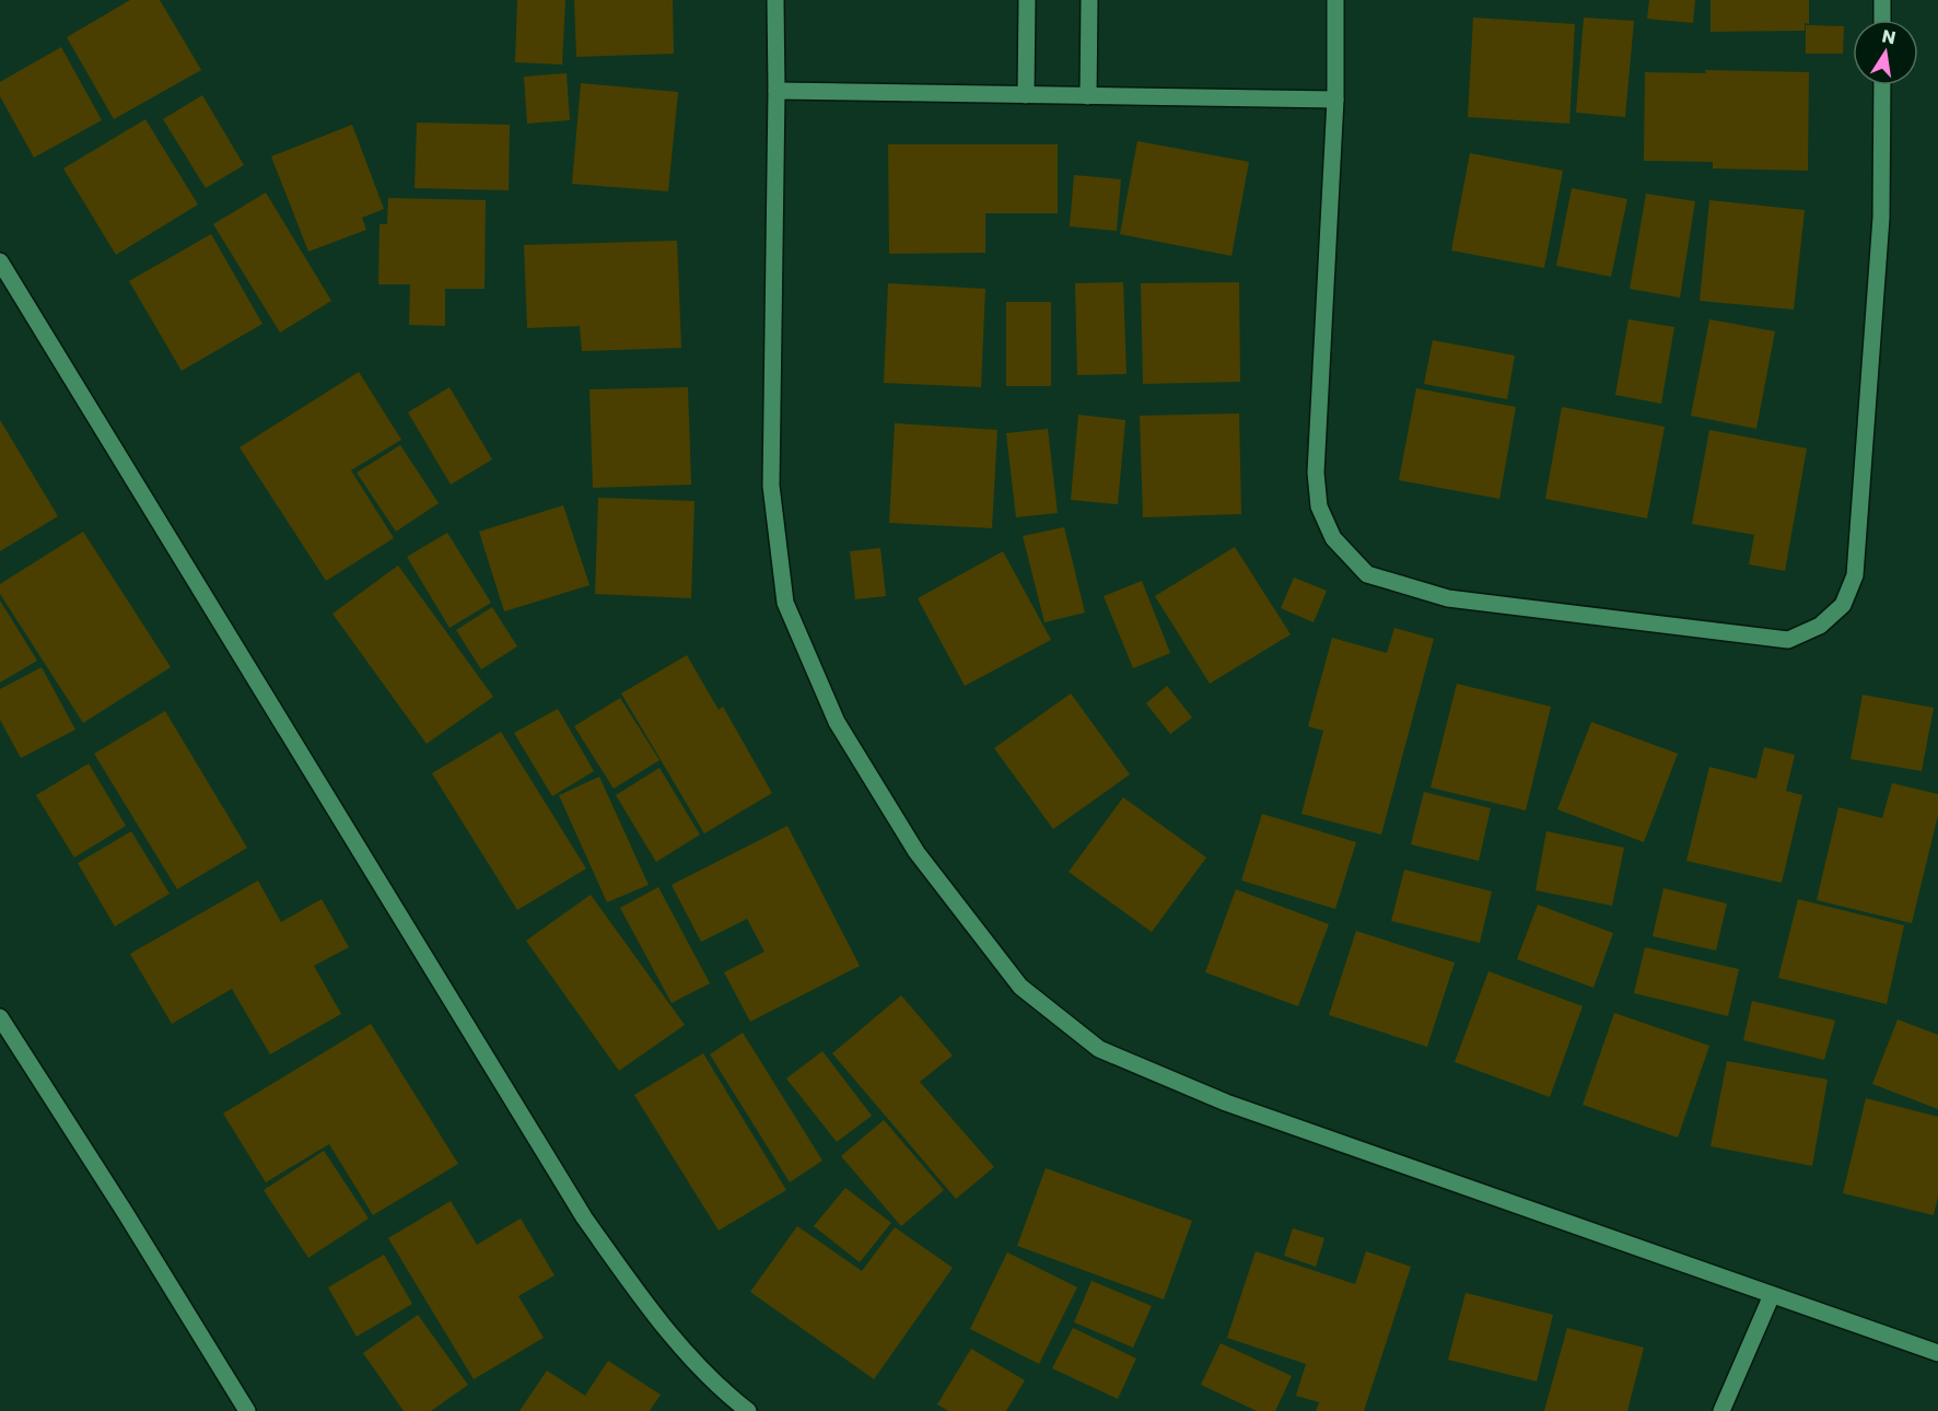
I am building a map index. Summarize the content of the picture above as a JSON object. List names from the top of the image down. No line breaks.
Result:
{"north":"top"}
